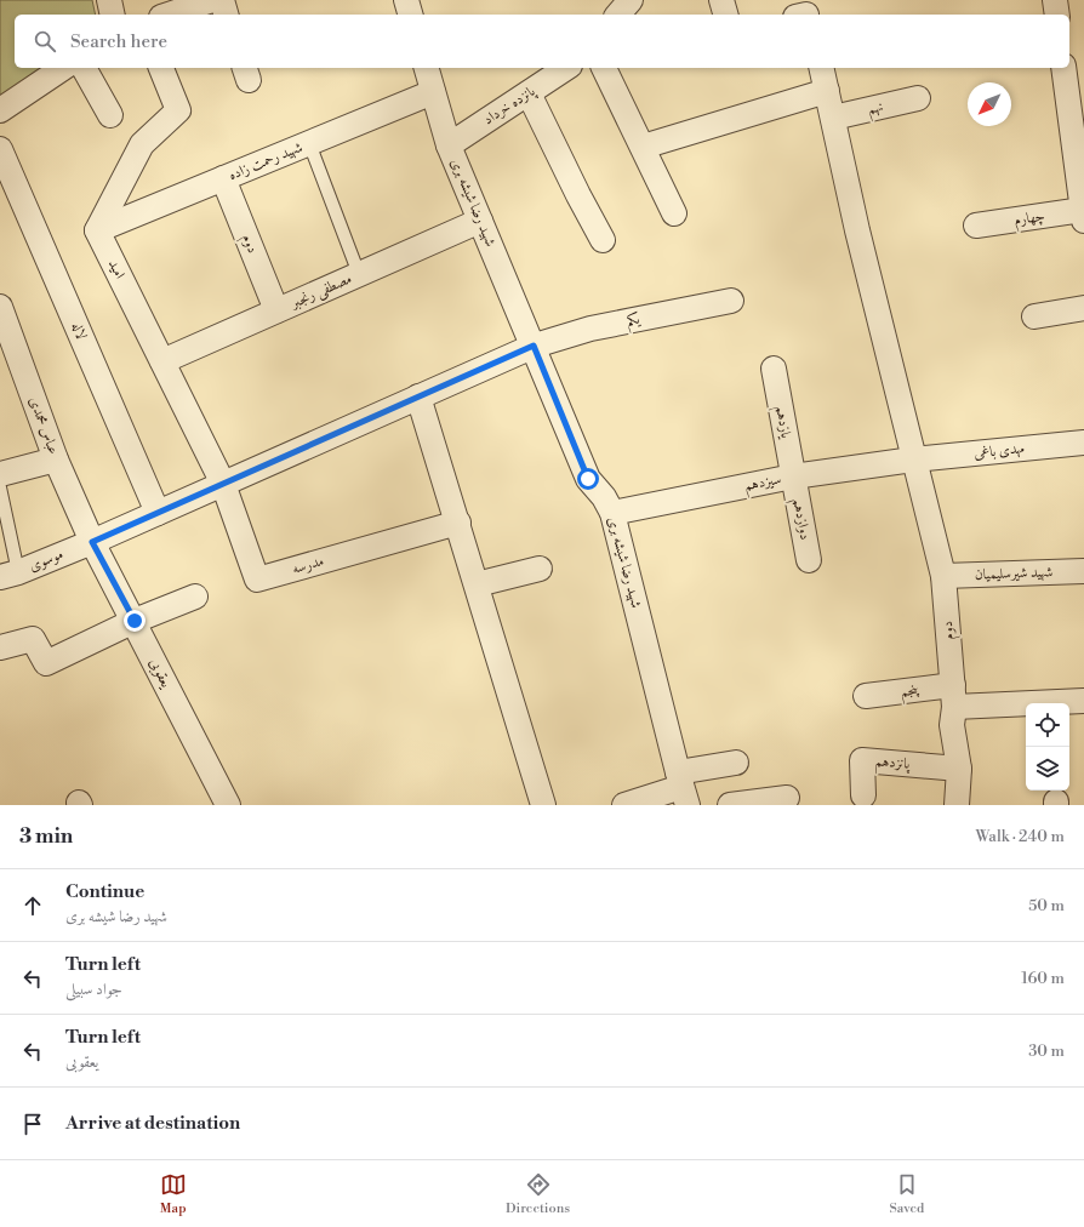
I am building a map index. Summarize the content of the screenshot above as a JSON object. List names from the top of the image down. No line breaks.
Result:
{"streets":{"street":["پانزده خرداد","نهم","شهید رحمت زاده","شهید رضا شیشه بری","چهارم","دوم","امید","مصطفی رنجبر","یکم","لاله","یازدهم","عباس محمدی","مهدی باغی","سیزدهم","دوازدهم","موسوی","مدرسه","شهید شیرسلیمیان","یعقوبی","پنجم","پانزدهم"]},"crossings":[["پانزده خرداد","شهید رضا شیشه بری"],["نهم","دوم"],["شهید رحمت زاده","شهید رضا شیشه بری"],["شهید رحمت زاده","دوم"],["شهید رحمت زاده","امید"],["شهید رضا شیشه بری","مصطفی رنجبر"],["شهید رضا شیشه بری","یکم"],["شهید رضا شیشه بری","سیزدهم"],["دوم","مصطفی رنجبر"],["دوم","مهدی باغی"],["دوم","سیزدهم"],["دوم","شهید شیرسلیمیان"],["دوم","پنجم"],["دوم","پانزدهم"],["امید","مصطفی رنجبر"],["امید","یکم"],["امید","موسوی"],["امید","مدرسه"],["یکم","موسوی"],["یکم","مدرسه"],["لاله","موسوی"],["یازدهم","سیزدهم"],["یازدهم","دوازدهم"],["عباس محمدی","موسوی"],["عباس محمدی","یعقوبی"],["مهدی باغی","سیزدهم"],["سیزدهم","دوازدهم"],["موسوی","مدرسه"],["موسوی","یعقوبی"]],"north":"bottom left","page":{"search":"Search here","heading":["3 min","Walk · 240 m"],"list":[["Continue","شهید رضا شیشه بری","50 m"],["Turn left","جواد سبیلی","160 m"],["Turn left","یعقوبی","30 m"],"Arrive at destination"],"nav":["Map","Directions","Saved"]}}
